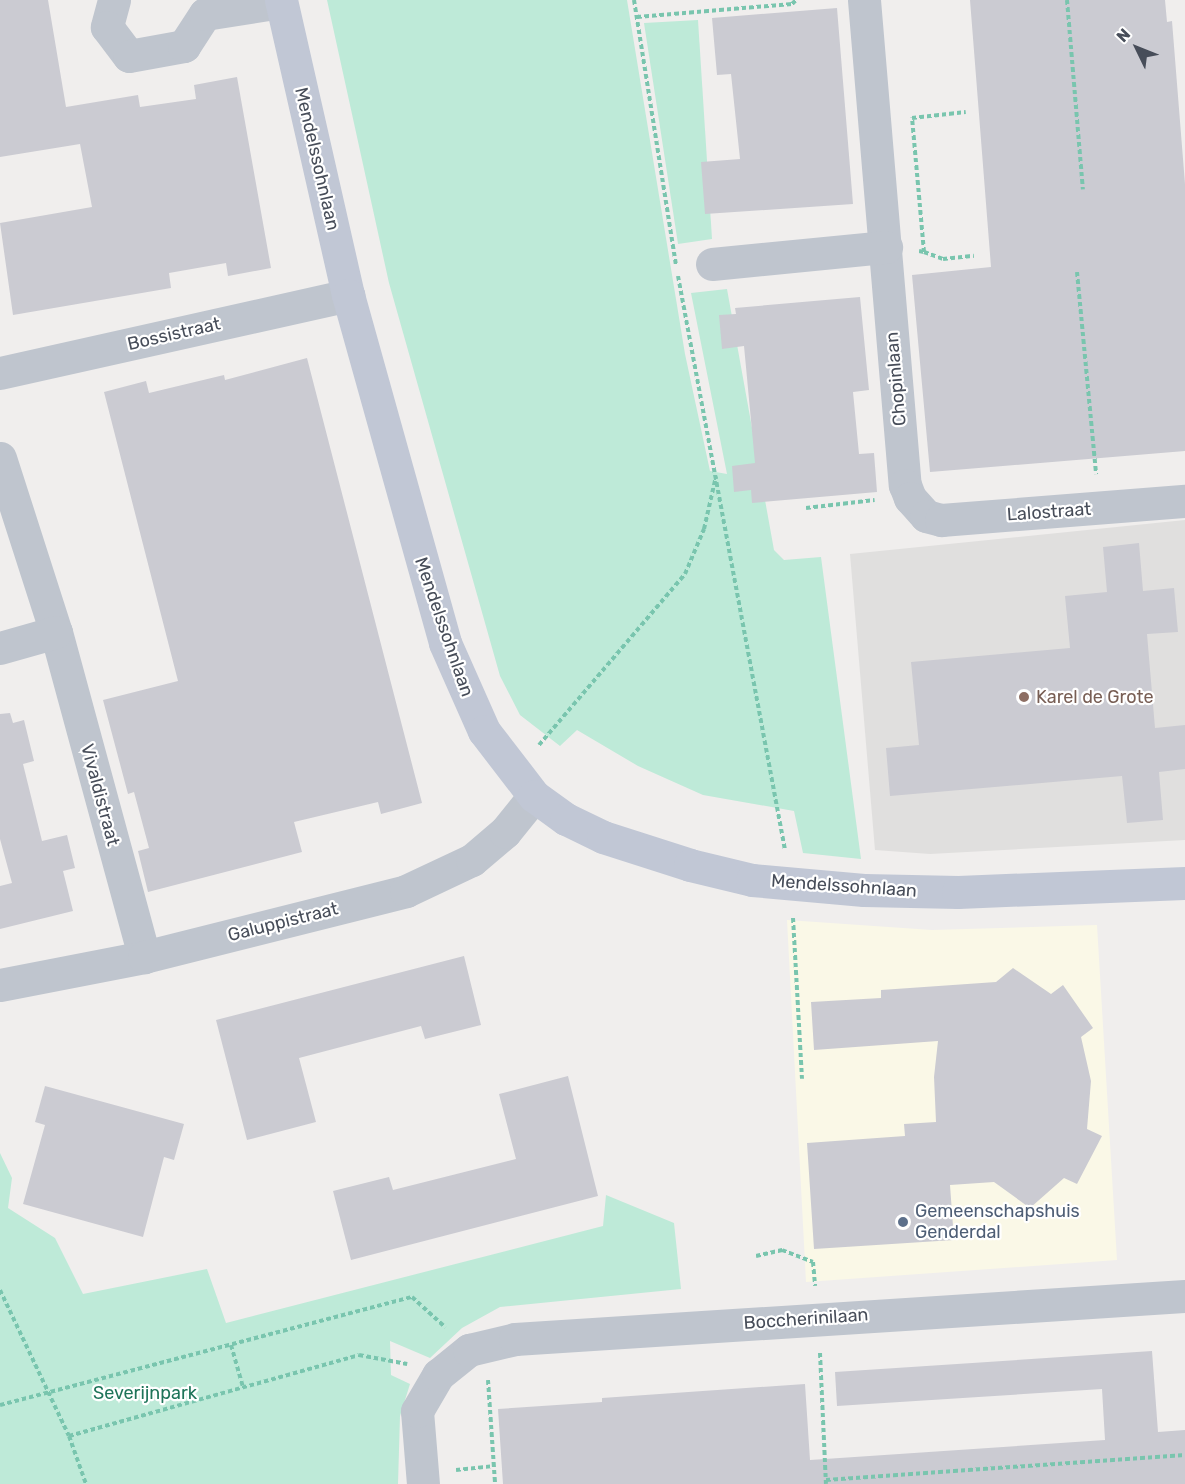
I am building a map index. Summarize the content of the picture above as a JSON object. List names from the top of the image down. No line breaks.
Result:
{"streets":{"street":["Mendelssohnlaan","Bossistraat","Chopinlaan","Lalostraat","Vivaldistraat","Galuppistraat","Boccherinilaan"]},"crossings":[["Mendelssohnlaan","Bossistraat"],["Mendelssohnlaan","Galuppistraat"],["Chopinlaan","Lalostraat"],["Vivaldistraat","Galuppistraat"]],"parks":["Severijnpark"],"places":["Karel de Grote","Gemeenschapshuis Genderdal"],"north":"top left"}
